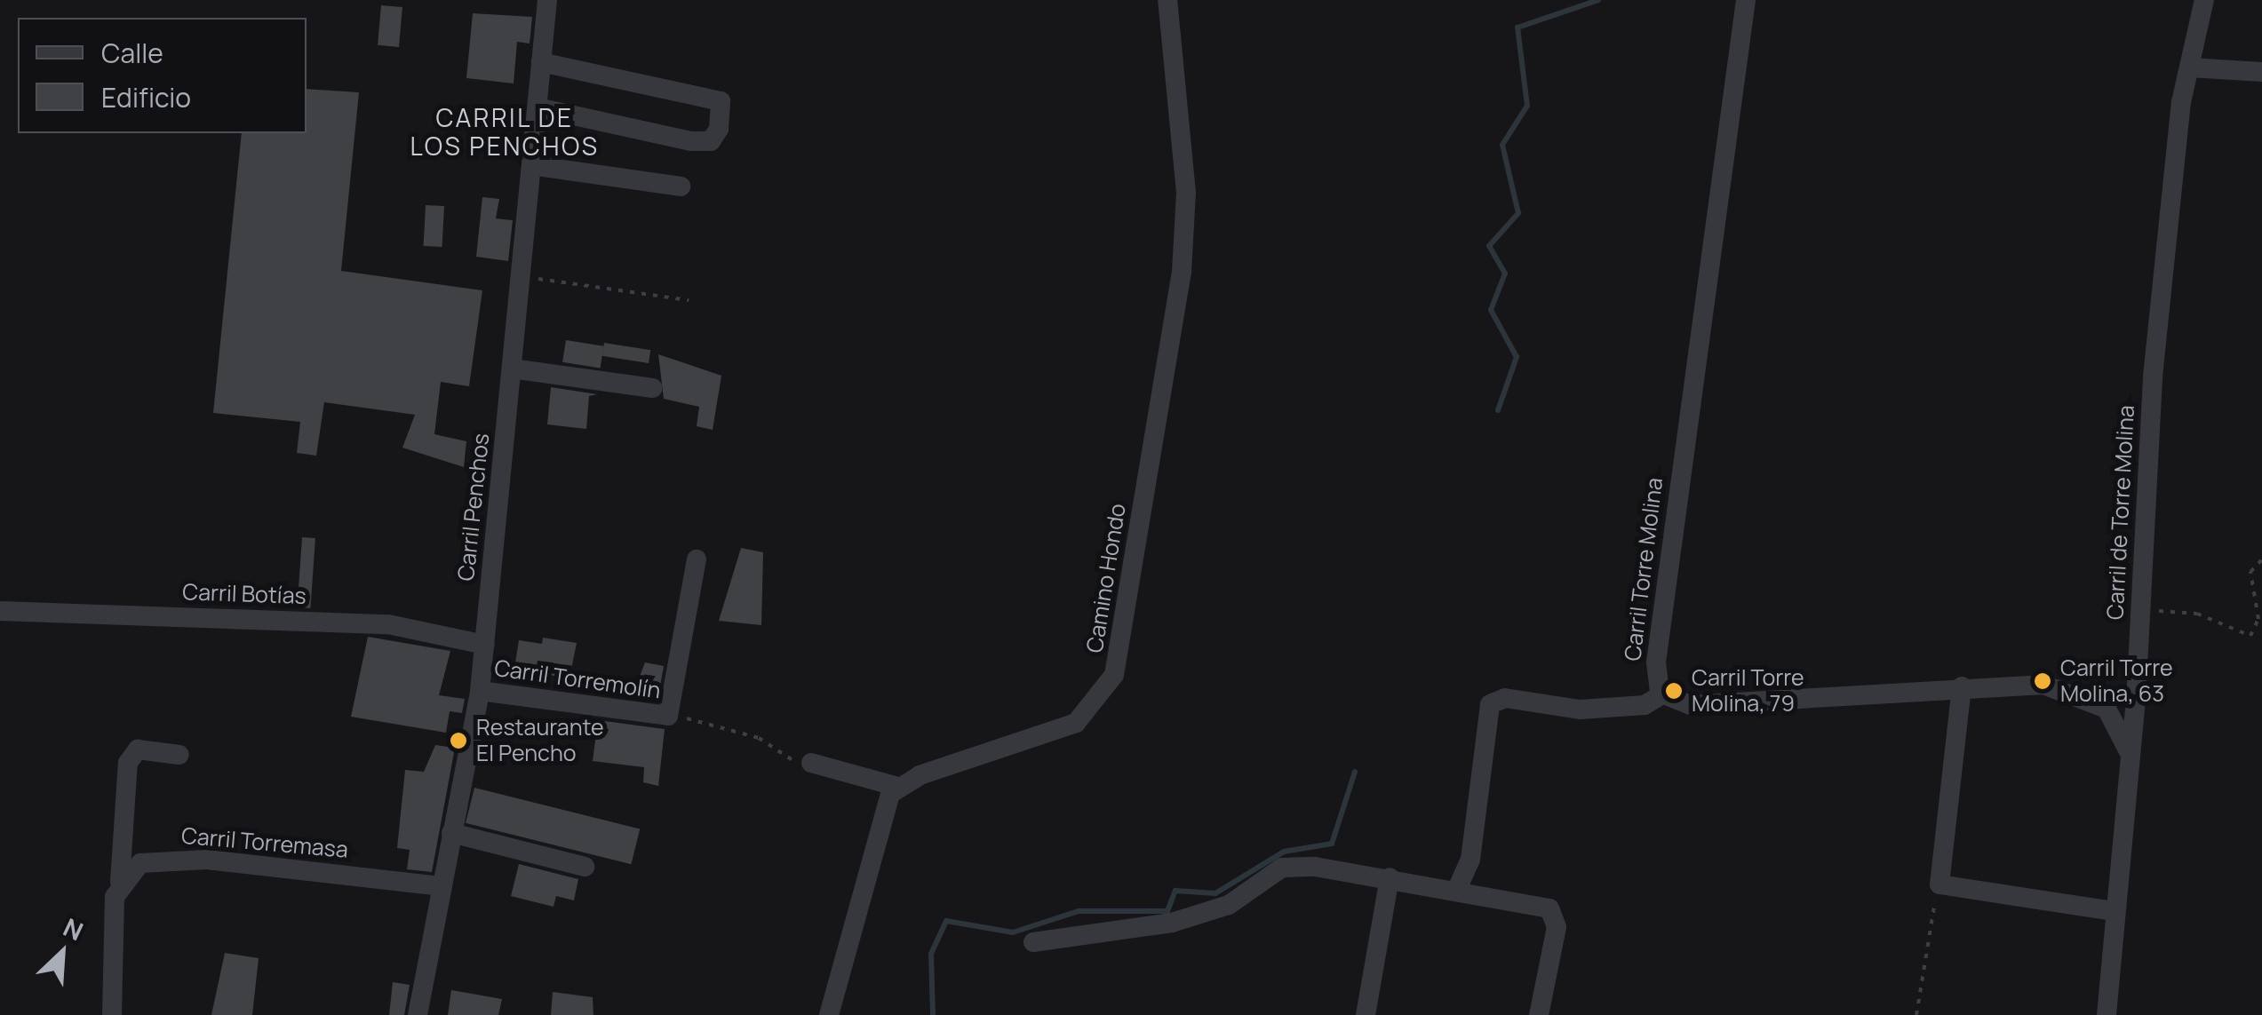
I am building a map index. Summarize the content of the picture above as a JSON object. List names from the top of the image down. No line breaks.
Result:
{"streets":{"street":["Carril Penchos","Carril de Torre Molina","Carril Torre Molina","Camino Hondo","Carril Botías","Carril Torremolín","Carril Torremasa"]},"crossings":[["Carril Penchos","Carril Botías"],["Carril Penchos","Carril Torremolín"],["Carril Penchos","Carril Torremasa"]],"districts":["CARRIL DE LOS PENCHOS"],"places":["Carril Torre Molina, 63","Carril Torre Molina, 79","Restaurante El Pencho"],"legend":["Calle","Edificio"],"north":"top right"}
